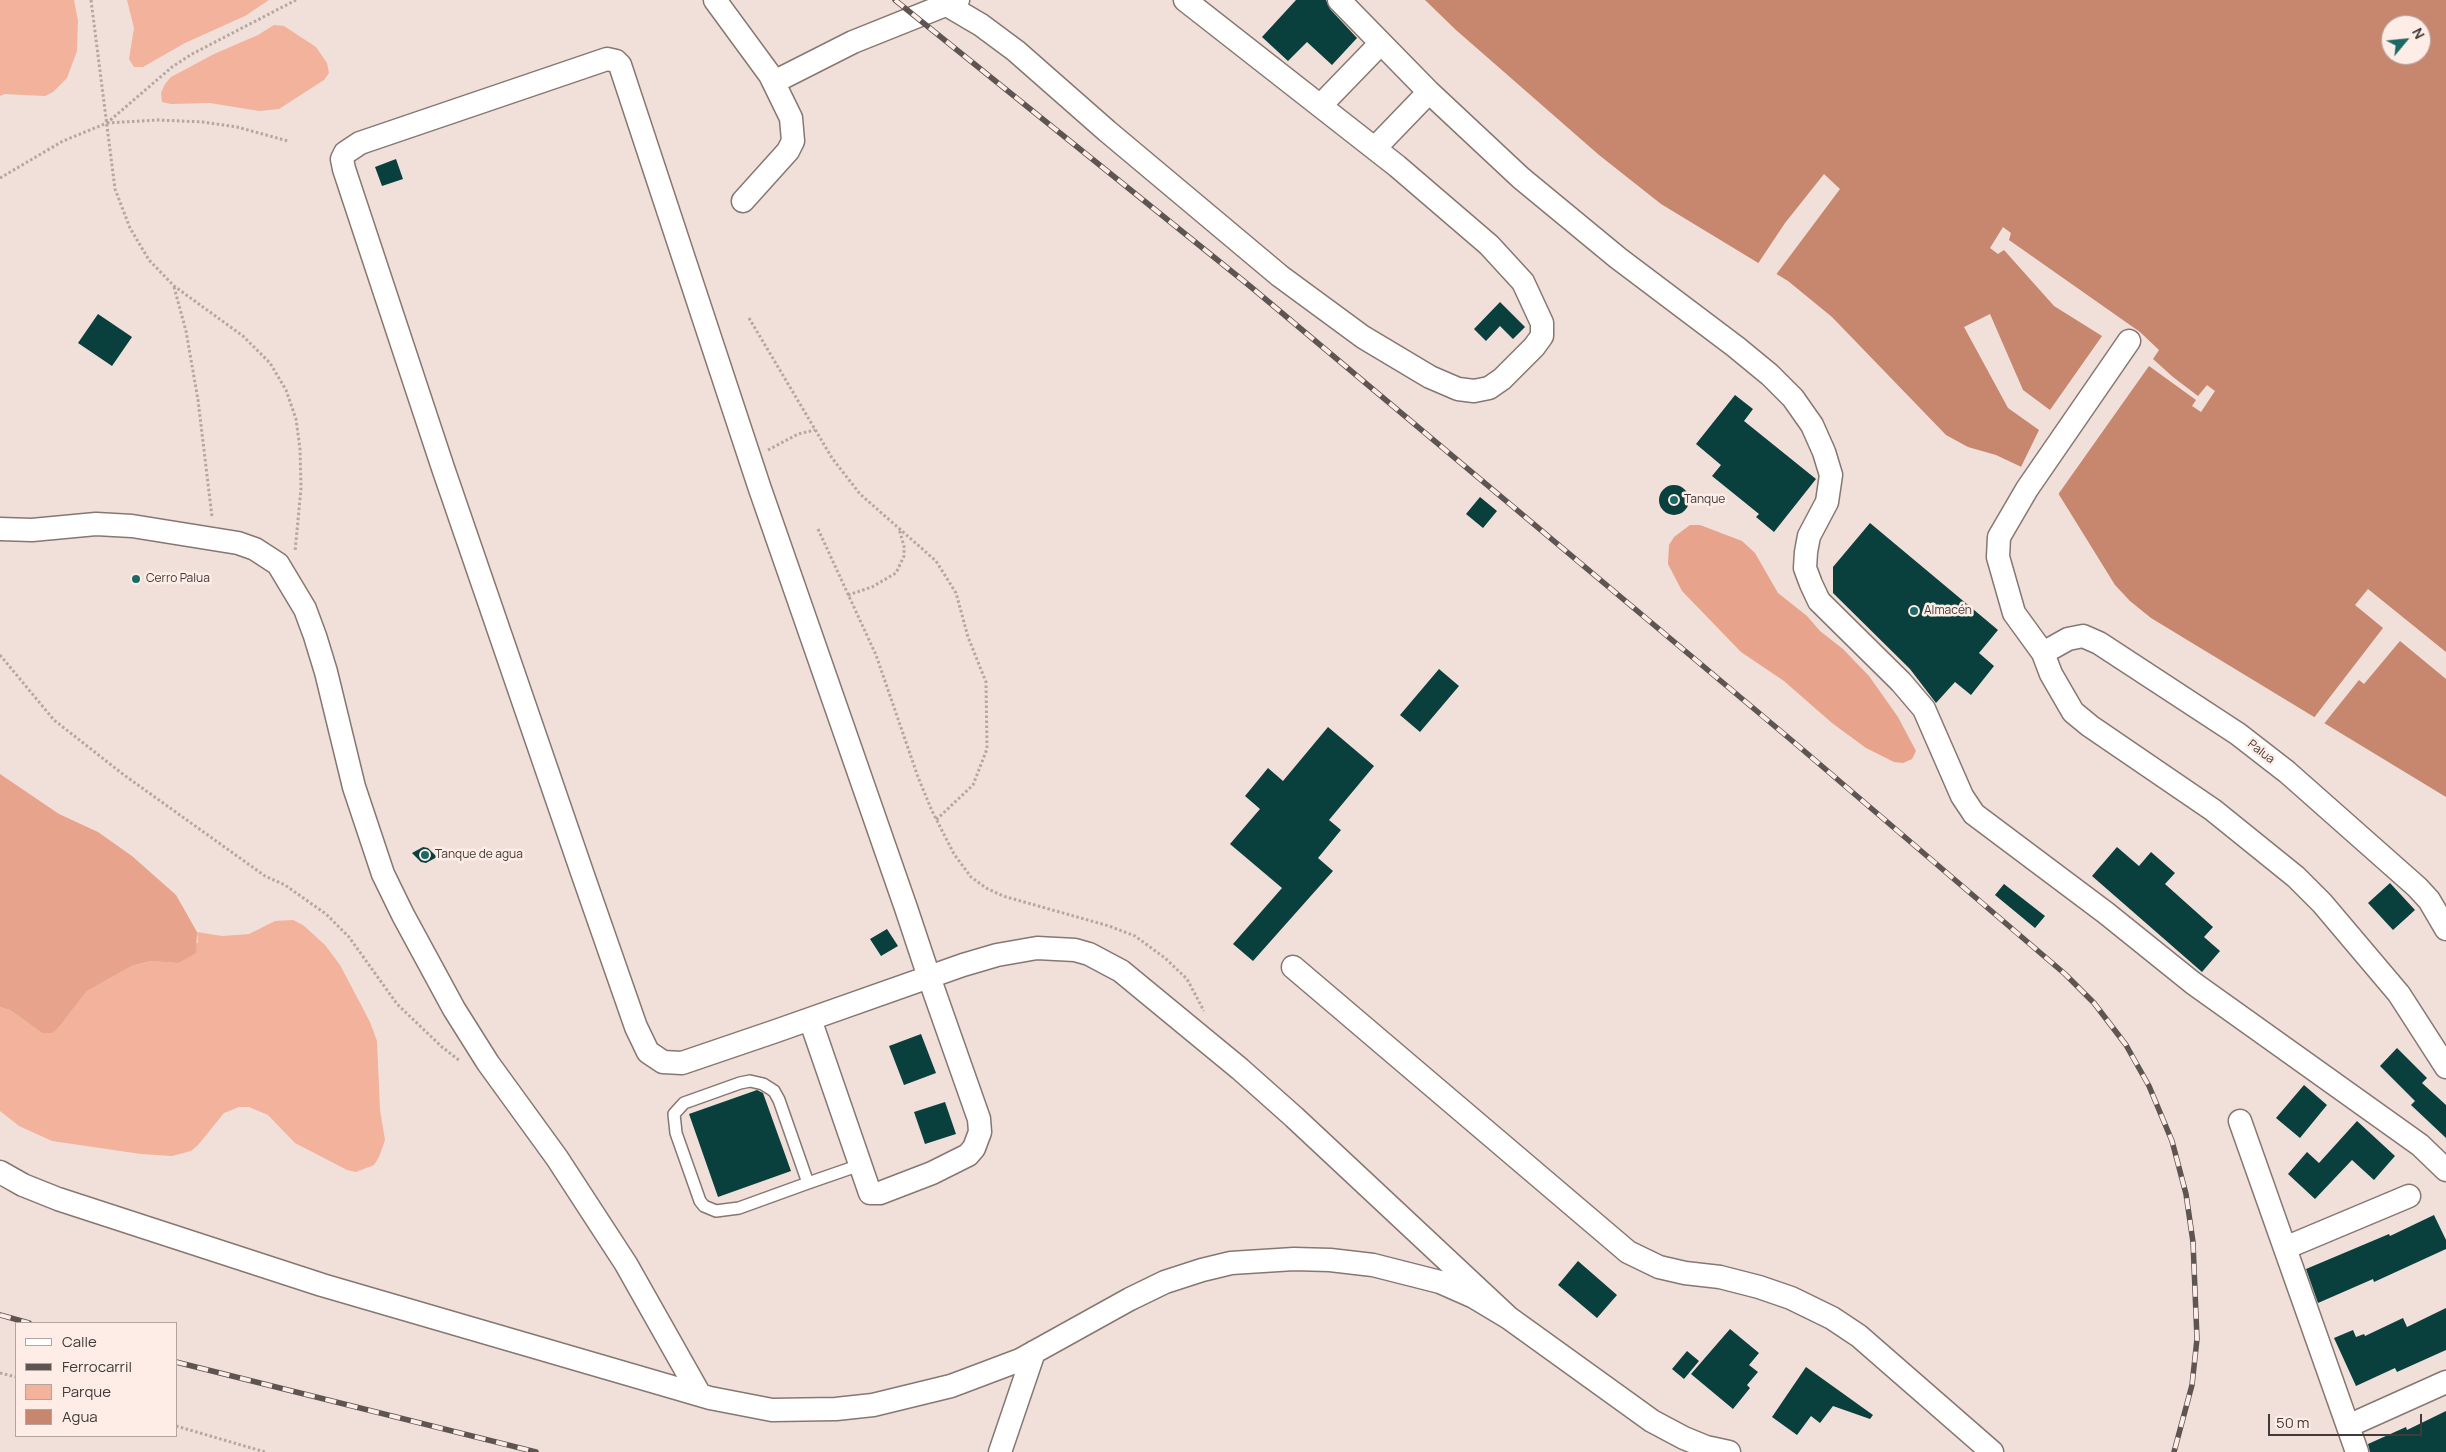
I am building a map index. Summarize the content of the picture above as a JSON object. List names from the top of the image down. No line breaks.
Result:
{"streets":{"street":["Palua"]},"places":["Tanque","Cerro Palua","Almacén","Tanque de agua"],"legend":["Calle","Ferrocarril","Parque","Agua"],"scale_bar":"50 m","north":"top right"}
